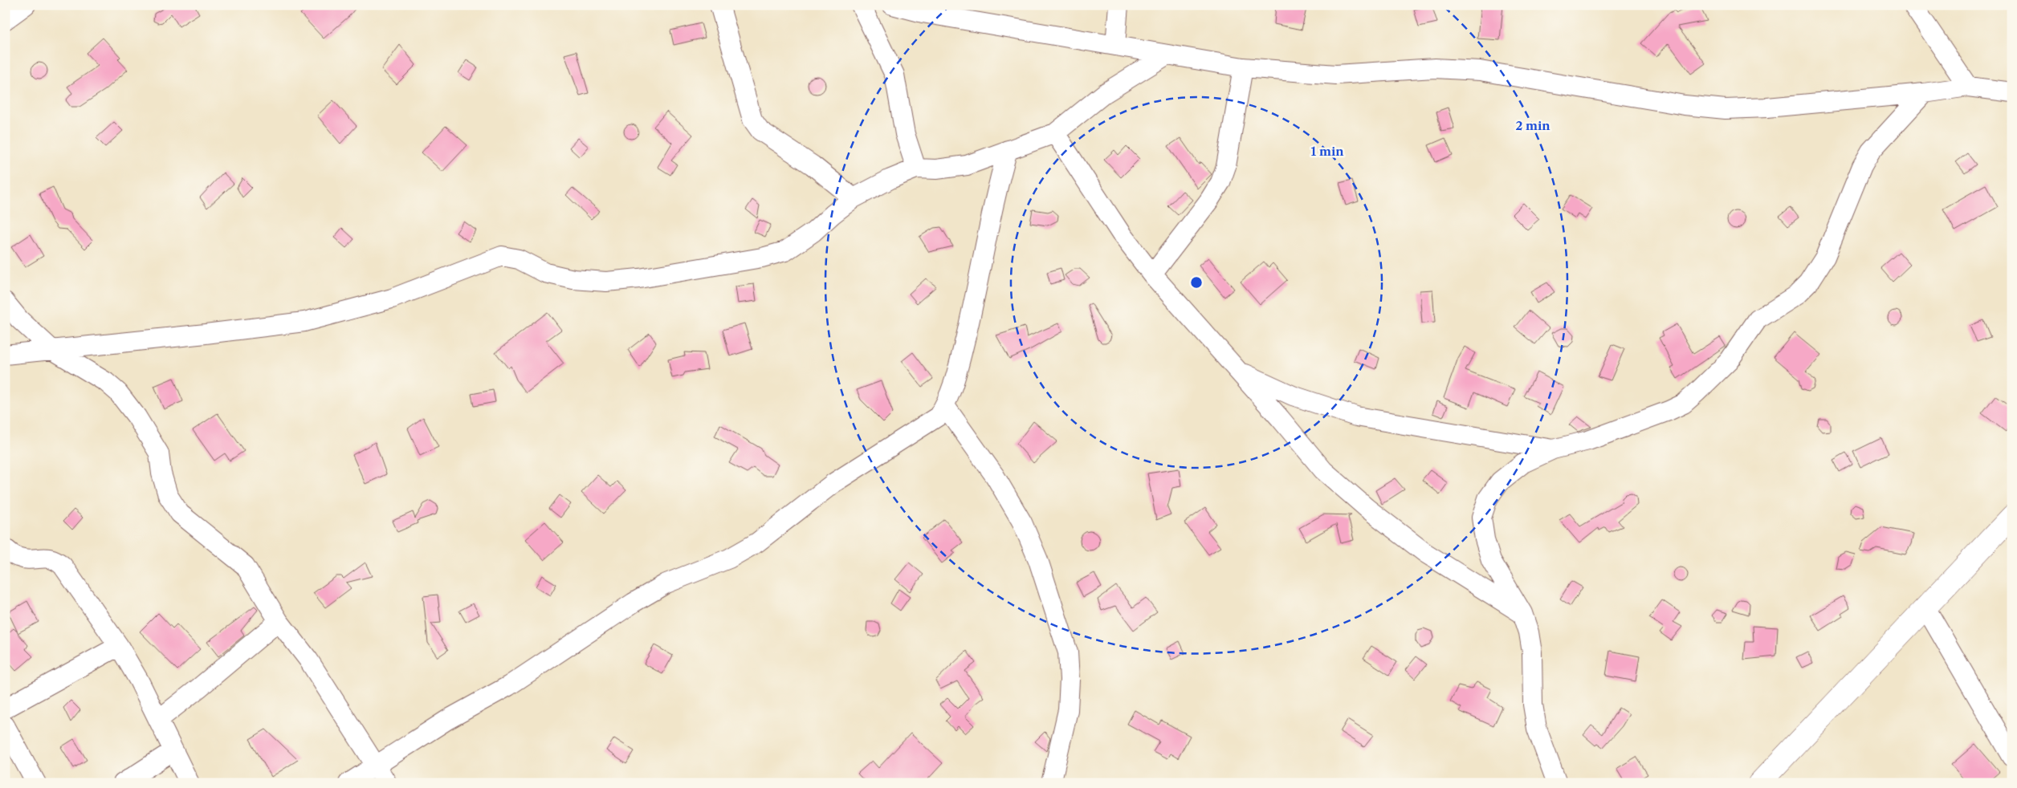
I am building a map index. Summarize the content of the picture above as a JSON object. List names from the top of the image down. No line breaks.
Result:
{"rings":["2 min","1 min"]}
